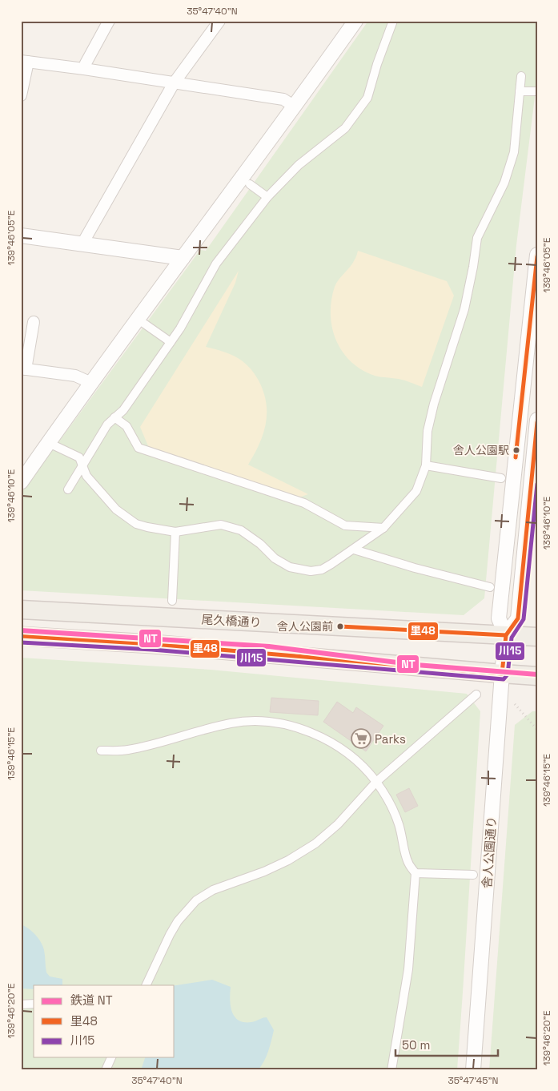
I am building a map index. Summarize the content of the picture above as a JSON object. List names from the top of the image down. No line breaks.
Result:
{"streets":{"main road":["尾久橋通り"],"street":["舎人公園通り"]},"crossings":[["尾久橋通り","舎人公園通り"]],"places":{"other":["舎人公園駅","舎人公園前"],"supermarket":["Parks"]},"lines":["transit line 里48","transit line 川15","rail line NT"],"legend":["鉄道 NT","里48","川15"],"scale_bar":"50 m","coordinates":["35°47'40\"N","139°46'05\"E","139°46'10\"E","139°46'15\"E","139°46'20\"E","35°47'45\"N"]}
